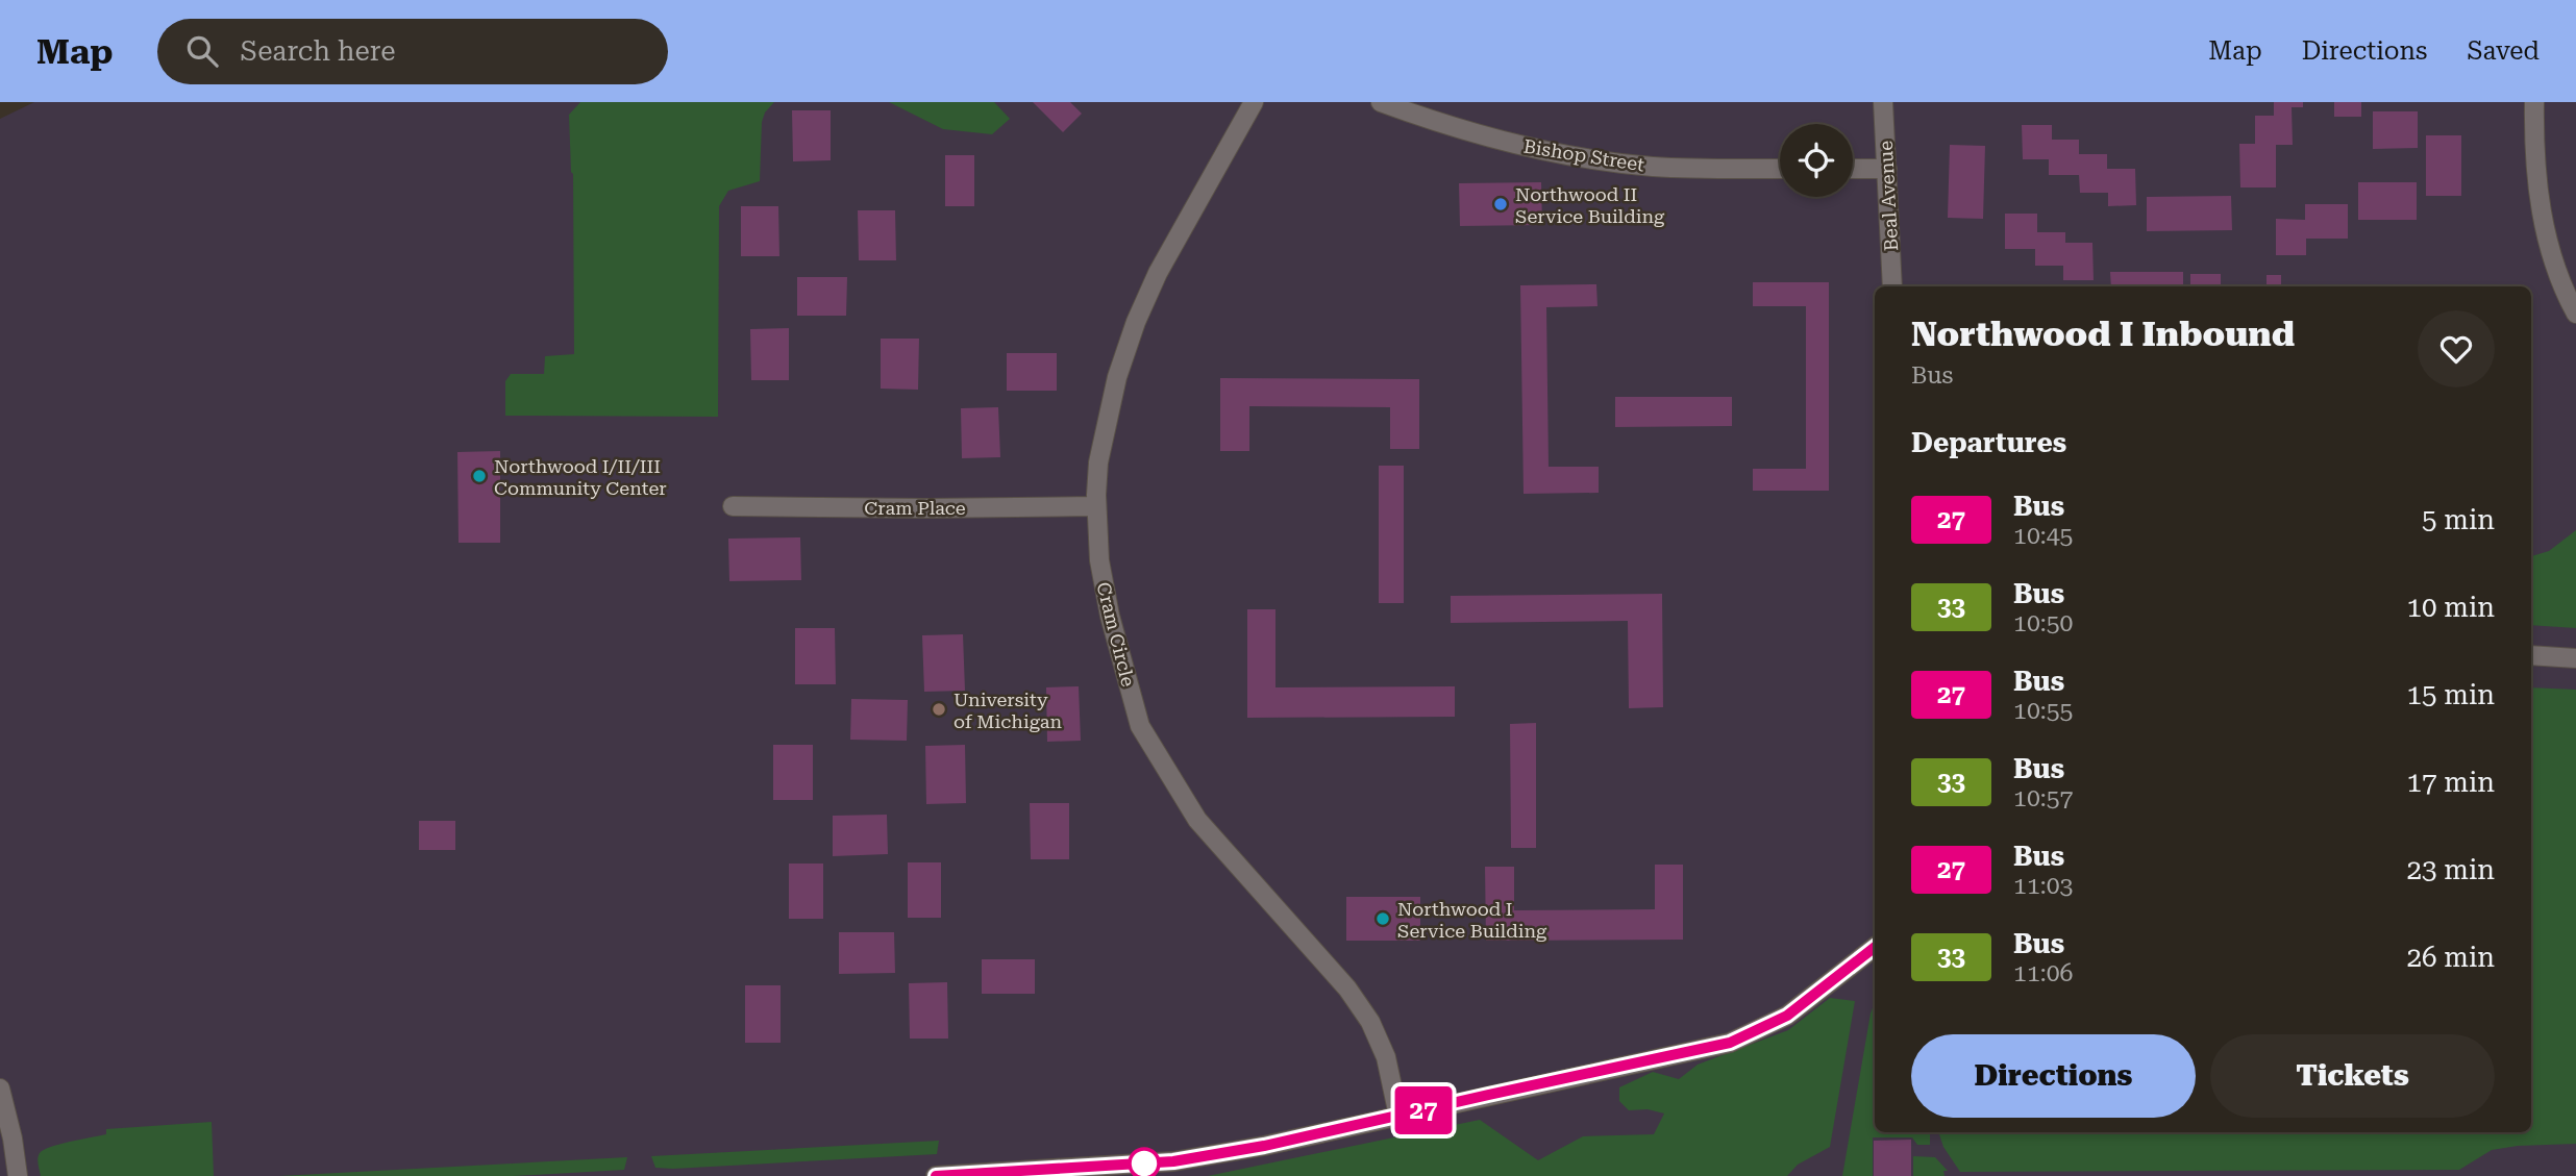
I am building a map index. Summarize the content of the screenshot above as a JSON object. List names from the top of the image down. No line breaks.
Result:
{"streets":{"street":["Bishop Street","Beal Avenue","Cram Place","Cram Circle"]},"crossings":[["Cram Place","Cram Circle"]],"places":["Northwood II Service Building","Northwood I/II/III Community Center","University of Michigan","Northwood I Service Building"],"lines":["bus line 27"],"page":{"header":"Map","search":"Search here","nav":["Map","Directions","Saved"],"on_map":"27","heading":[["Northwood I Inbound","Bus"],"Departures"],"list":[{"mark":"27","name":"Bus","note":"10:45","value":"5 min"},{"mark":"33","name":"Bus","note":"10:50","value":"10 min"},{"mark":"27","name":"Bus","note":"10:55","value":"15 min"},{"mark":"33","name":"Bus","note":"10:57","value":"17 min"},{"mark":"27","name":"Bus","note":"11:03","value":"23 min"},{"mark":"33","name":"Bus","note":"11:06","value":"26 min"}],"buttons":["Directions","Tickets"]}}
